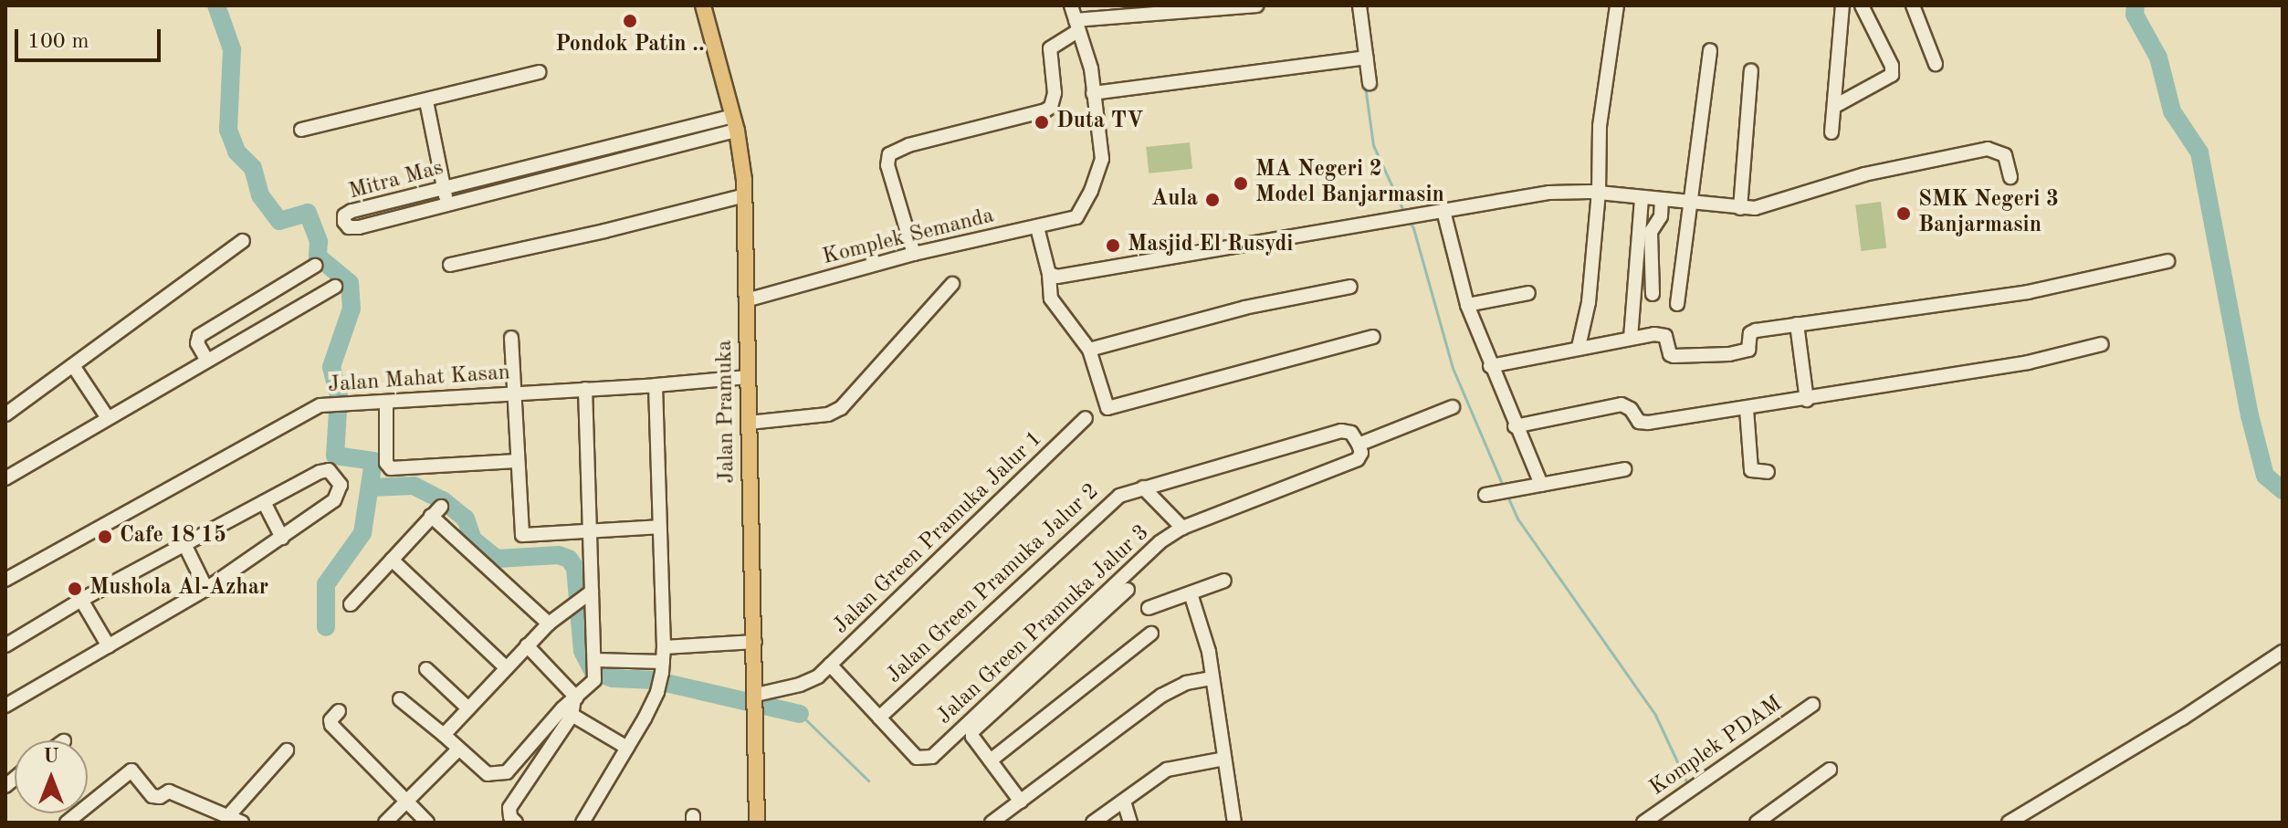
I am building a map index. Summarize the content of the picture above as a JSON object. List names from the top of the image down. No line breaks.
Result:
{"streets":{"main road":["Jalan Pramuka"],"street":["Mitra Mas","Komplek Semanda","Jalan Mahat Kasan","Jalan Green Pramuka Jalur 1","Jalan Green Pramuka Jalur 2","Jalan Green Pramuka Jalur 3","Komplek PDAM"]},"crossings":[["Mitra Mas","Jalan Pramuka"],["Komplek Semanda","Jalan Pramuka"],["Jalan Mahat Kasan","Jalan Pramuka"],["Jalan Pramuka","Jalan Green Pramuka Jalur 1"],["Jalan Green Pramuka Jalur 2","Jalan Green Pramuka Jalur 3"]],"places":["Pondok Patin ..","Duta TV","MA Negeri 2 Model Banjarmasin","Aula","SMK Negeri 3 Banjarmasin","Masjid El Rusydi","Cafe 18 15","Mushola Al-Azhar"],"scale_bar":"100 m","north":"top"}
